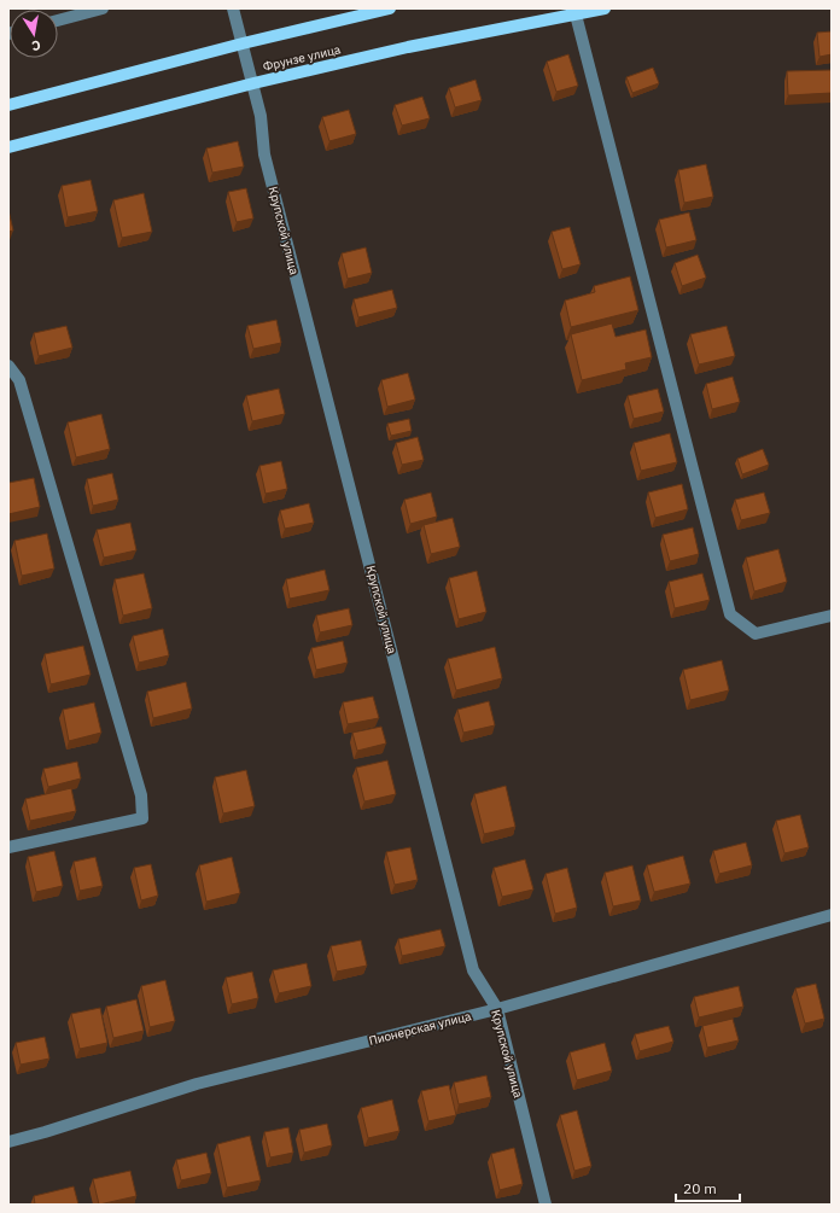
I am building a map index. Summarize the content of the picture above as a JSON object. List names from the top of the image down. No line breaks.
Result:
{"streets":{"main road":["Фрунзе улица"],"street":["Крупской улица","Пионерская улица"]},"crossings":[["Фрунзе улица","Крупской улица"],["Крупской улица","Пионерская улица"]],"scale_bar":"20 m","north":"bottom"}
